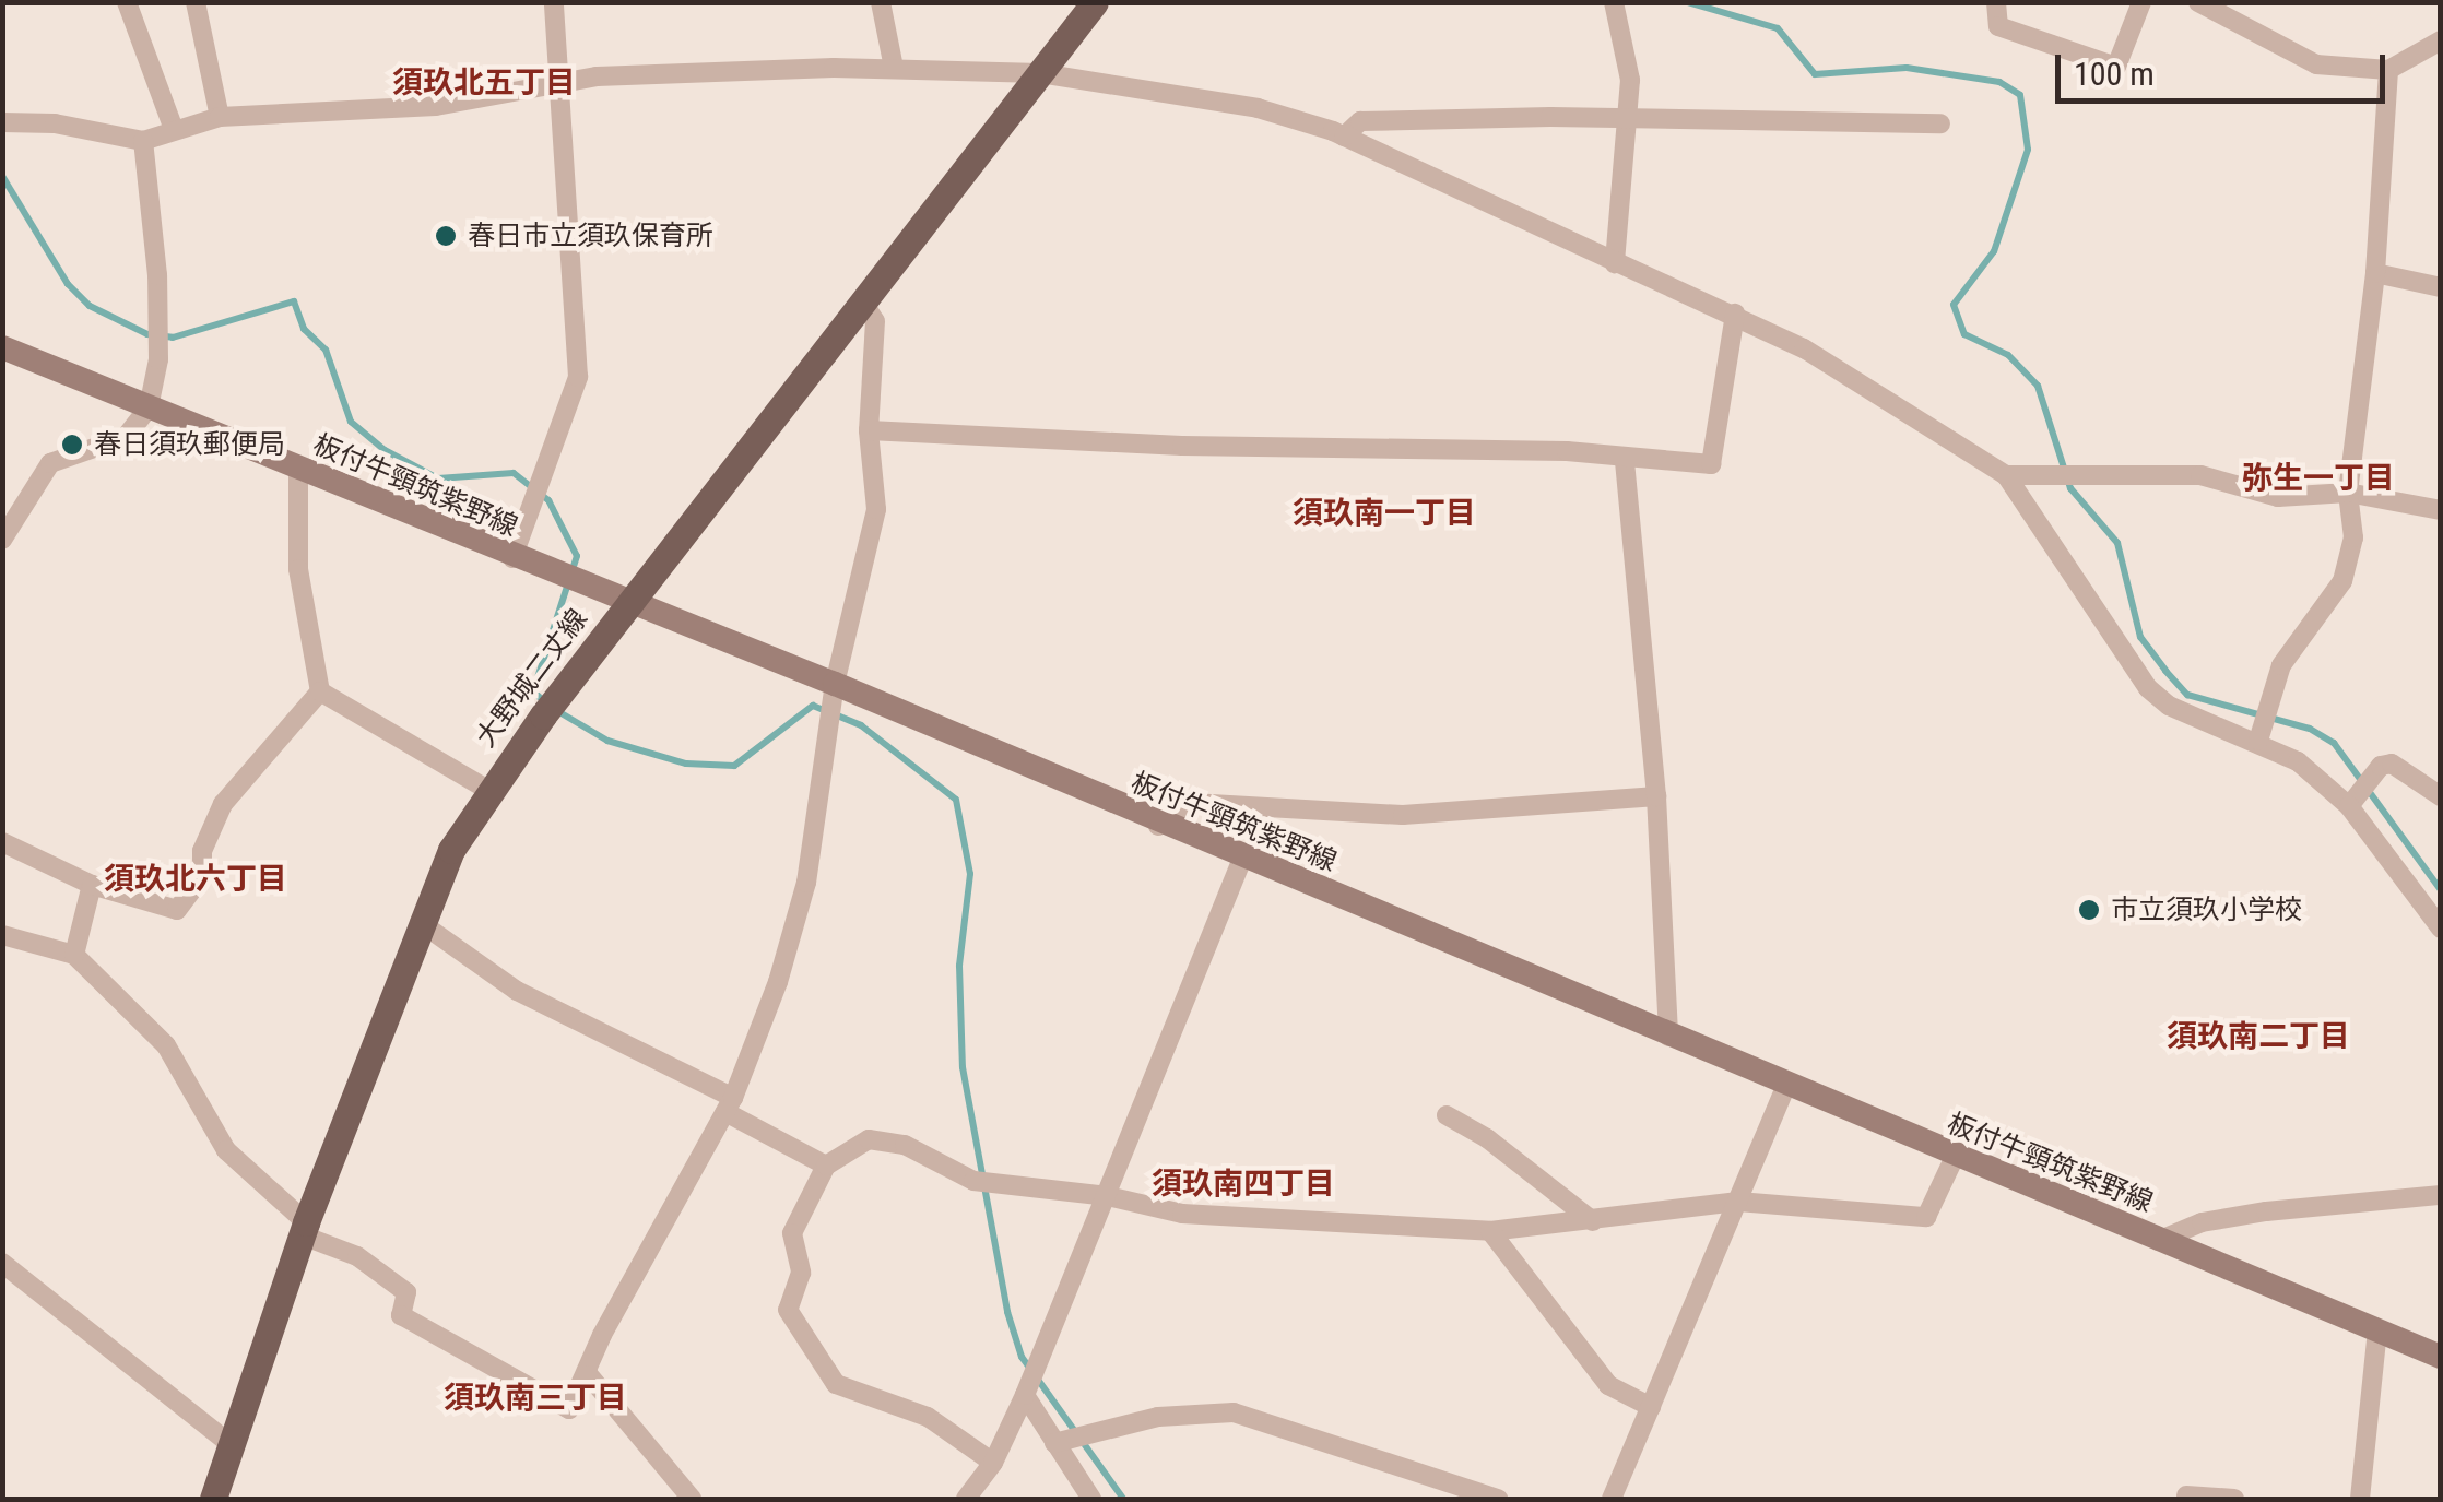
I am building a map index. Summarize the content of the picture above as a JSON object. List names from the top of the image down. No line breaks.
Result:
{"streets":{"main road":["板付牛頸筑紫野線","大野城二丈線"]},"crossings":[["板付牛頸筑紫野線","大野城二丈線"]],"districts":["須玖北五丁目","弥生一丁目","須玖南一丁目","須玖北六丁目","須玖南二丁目","須玖南四丁目","須玖南三丁目"],"places":["春日市立須玖保育所","春日須玖郵便局","市立須玖小学校"],"scale_bar":"100 m"}
